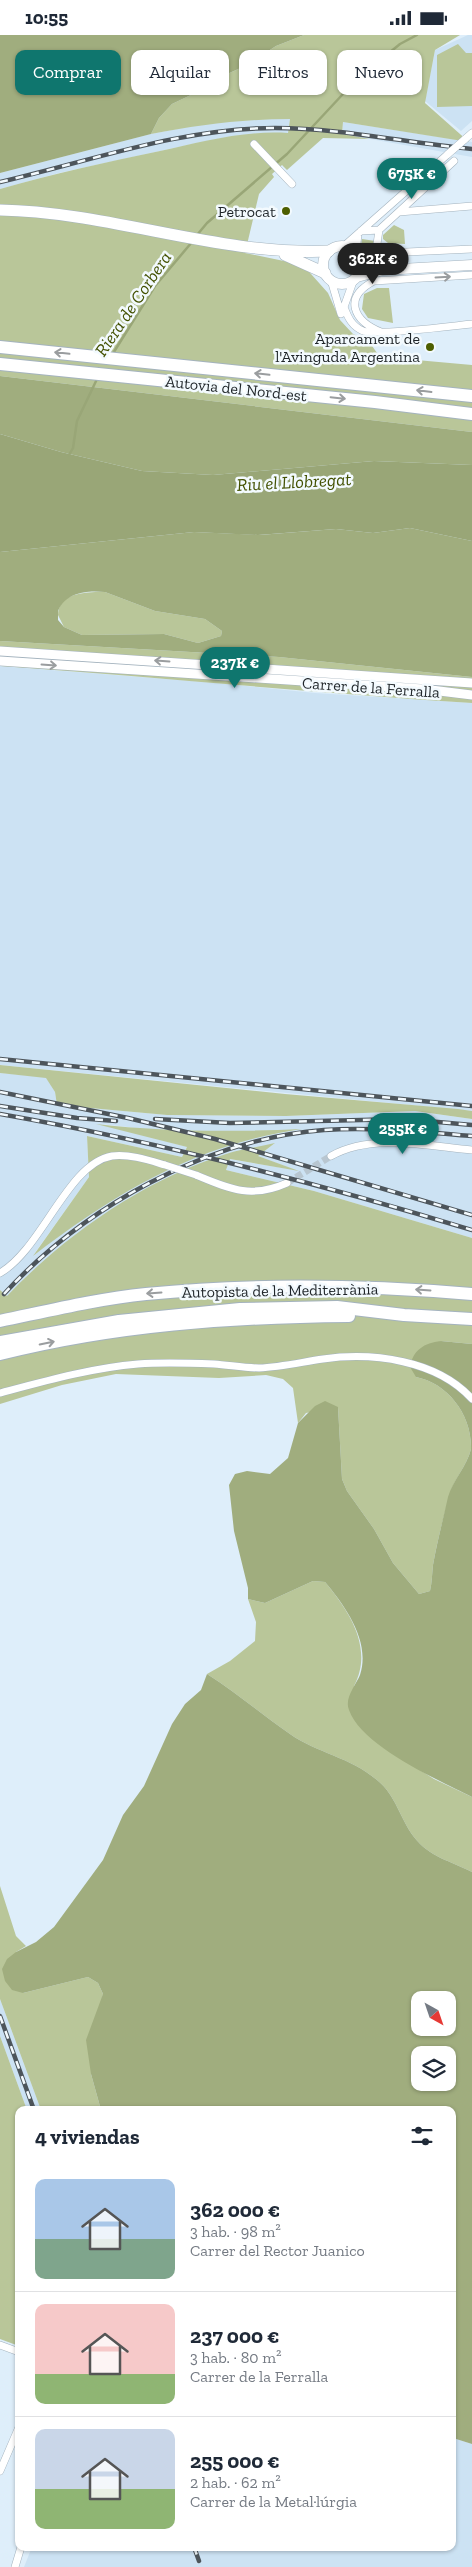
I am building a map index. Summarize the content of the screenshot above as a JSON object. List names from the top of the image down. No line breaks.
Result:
{"streets":{"highway":["Autovia del Nord-est","Autopista de la Mediterrània"],"street":["Carrer de la Ferralla"]},"water":["Riera de Corbera","Riu el Llobregat"],"places":["Petrocat","Aparcament de l'Avinguda Argentina"],"north":"bottom right","page":{"status":"10:55","chip":["Comprar","Alquilar","Filtros","Nuevo"],"price":["675K €","362K €","237K €","255K €"],"heading":"4 viviendas","list":[{"name":"362 000 €","note":"3 hab. · 98 m² · Carrer del Rector Juanico"},{"name":"237 000 €","note":"3 hab. · 80 m² · Carrer de la Ferralla"},{"name":"255 000 €","note":"2 hab. · 62 m² · Carrer de la Metal·lúrgia"}]}}
